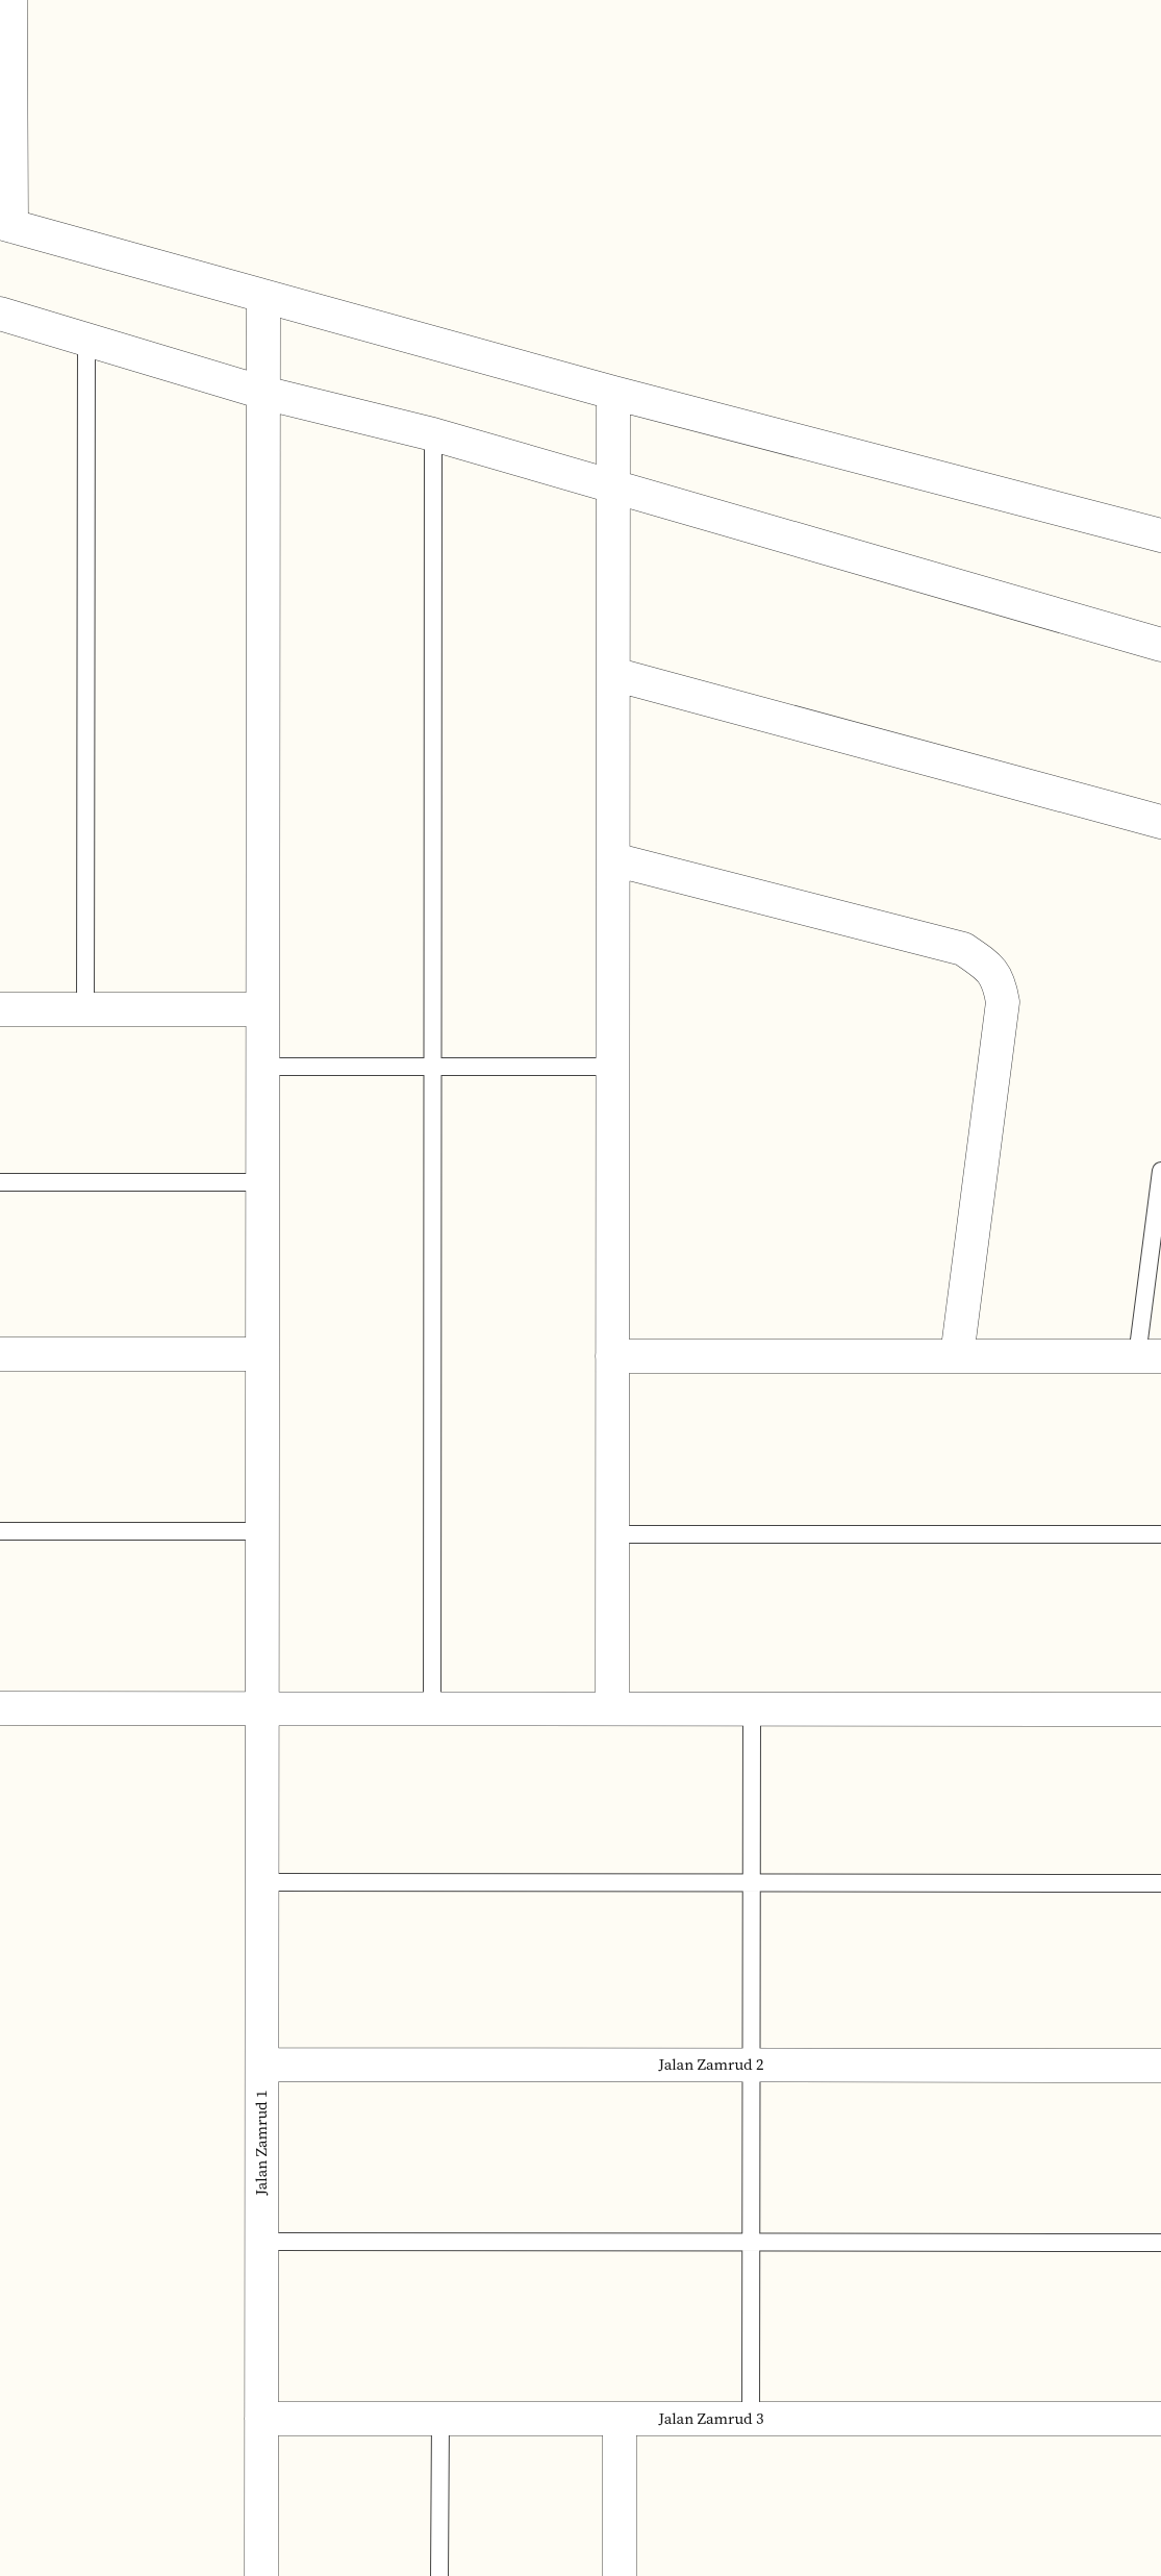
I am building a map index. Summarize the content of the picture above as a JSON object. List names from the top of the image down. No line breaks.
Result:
{"streets":{"street":["Jalan Zamrud 2","Jalan Zamrud 1","Jalan Zamrud 3"]},"crossings":[["Jalan Zamrud 2","Jalan Zamrud 1"],["Jalan Zamrud 1","Jalan Zamrud 3"]]}
